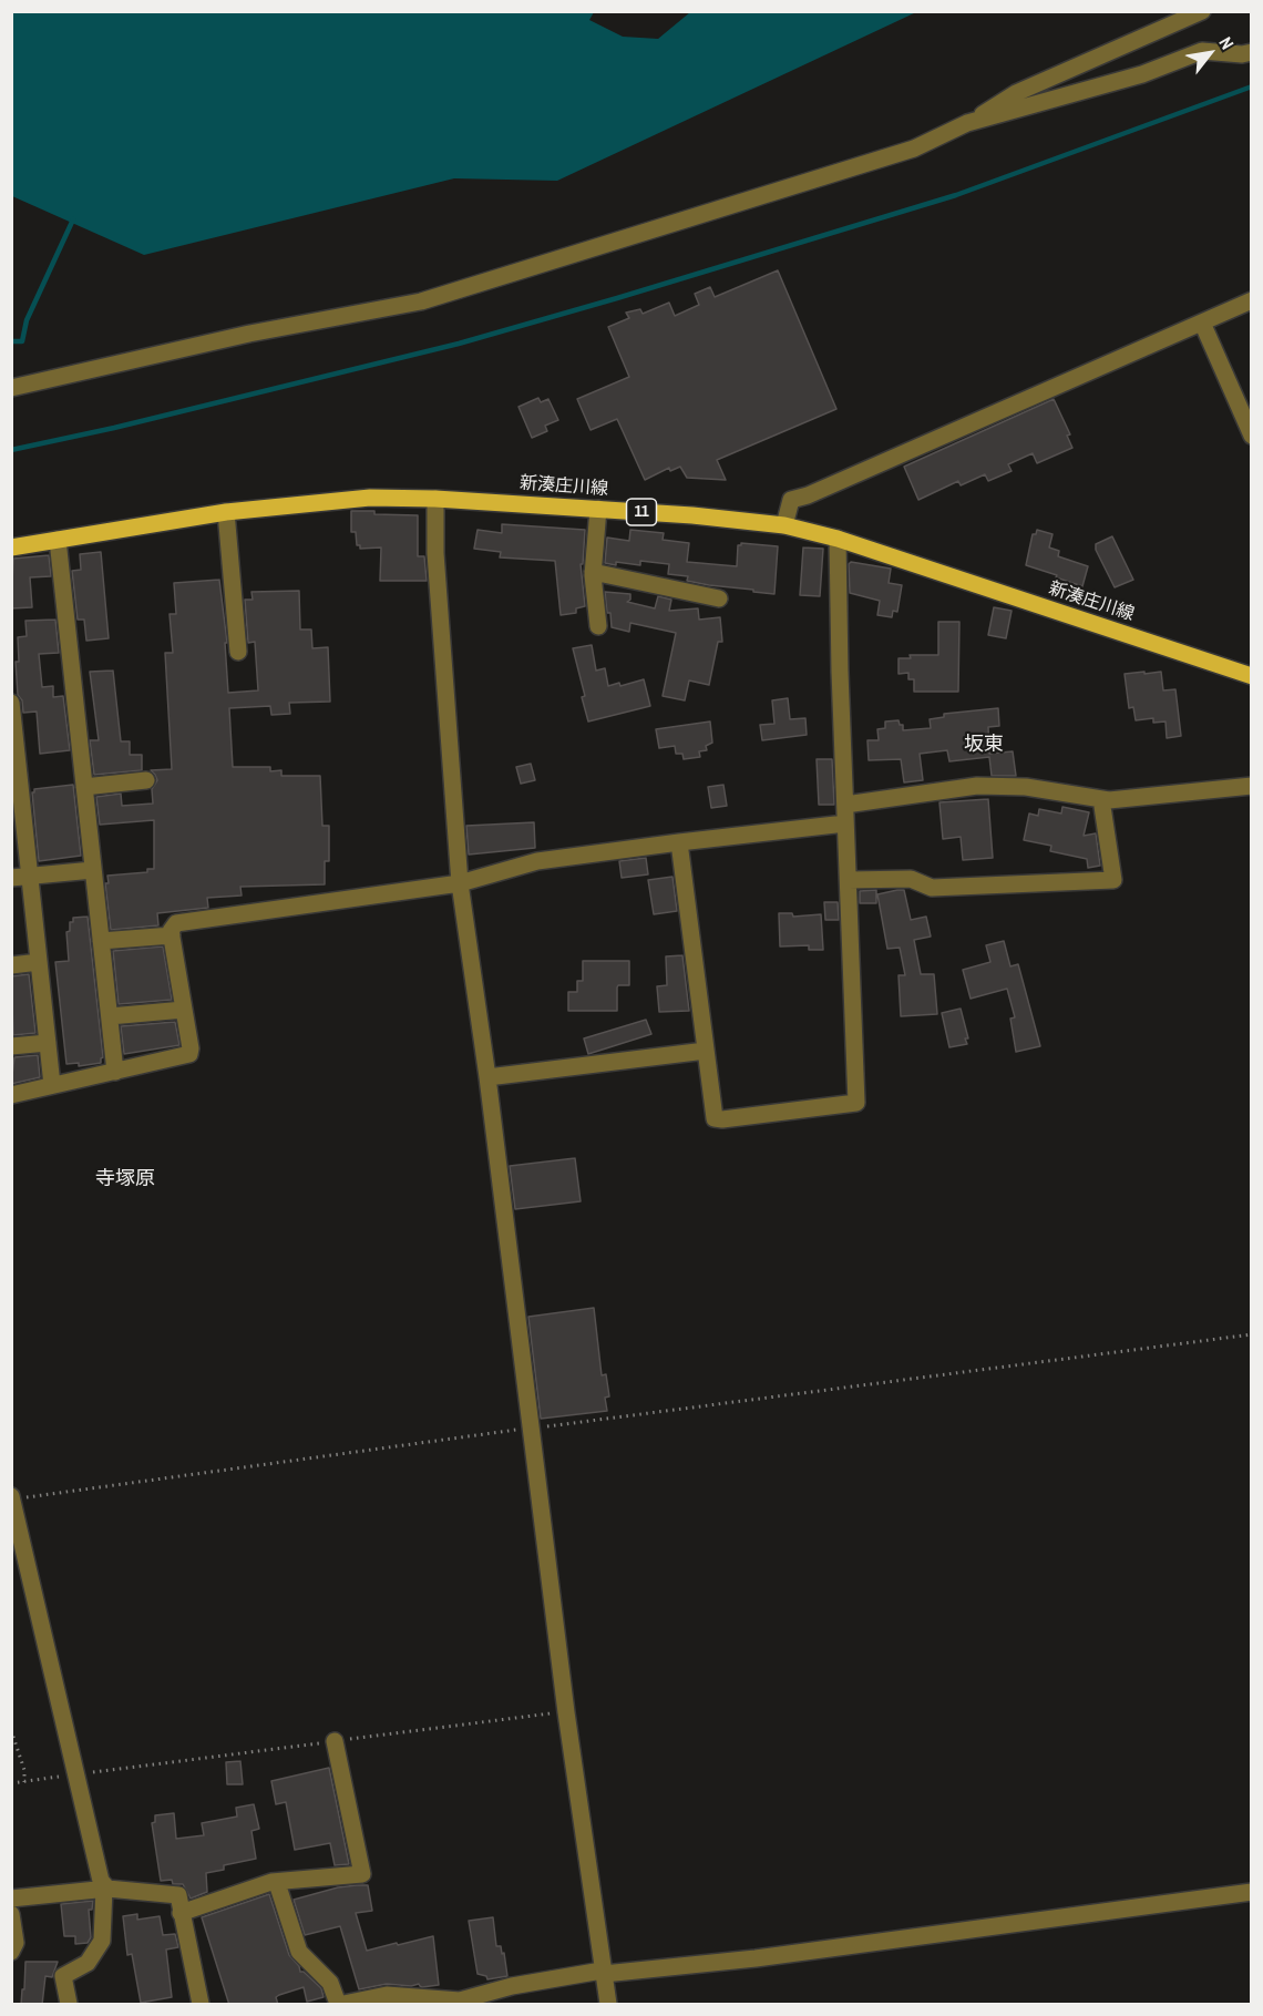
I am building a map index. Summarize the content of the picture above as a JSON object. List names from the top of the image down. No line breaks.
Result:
{"streets":{"main road":["新湊庄川線","11"]},"districts":["坂東","寺塚原"],"north":"top right"}
